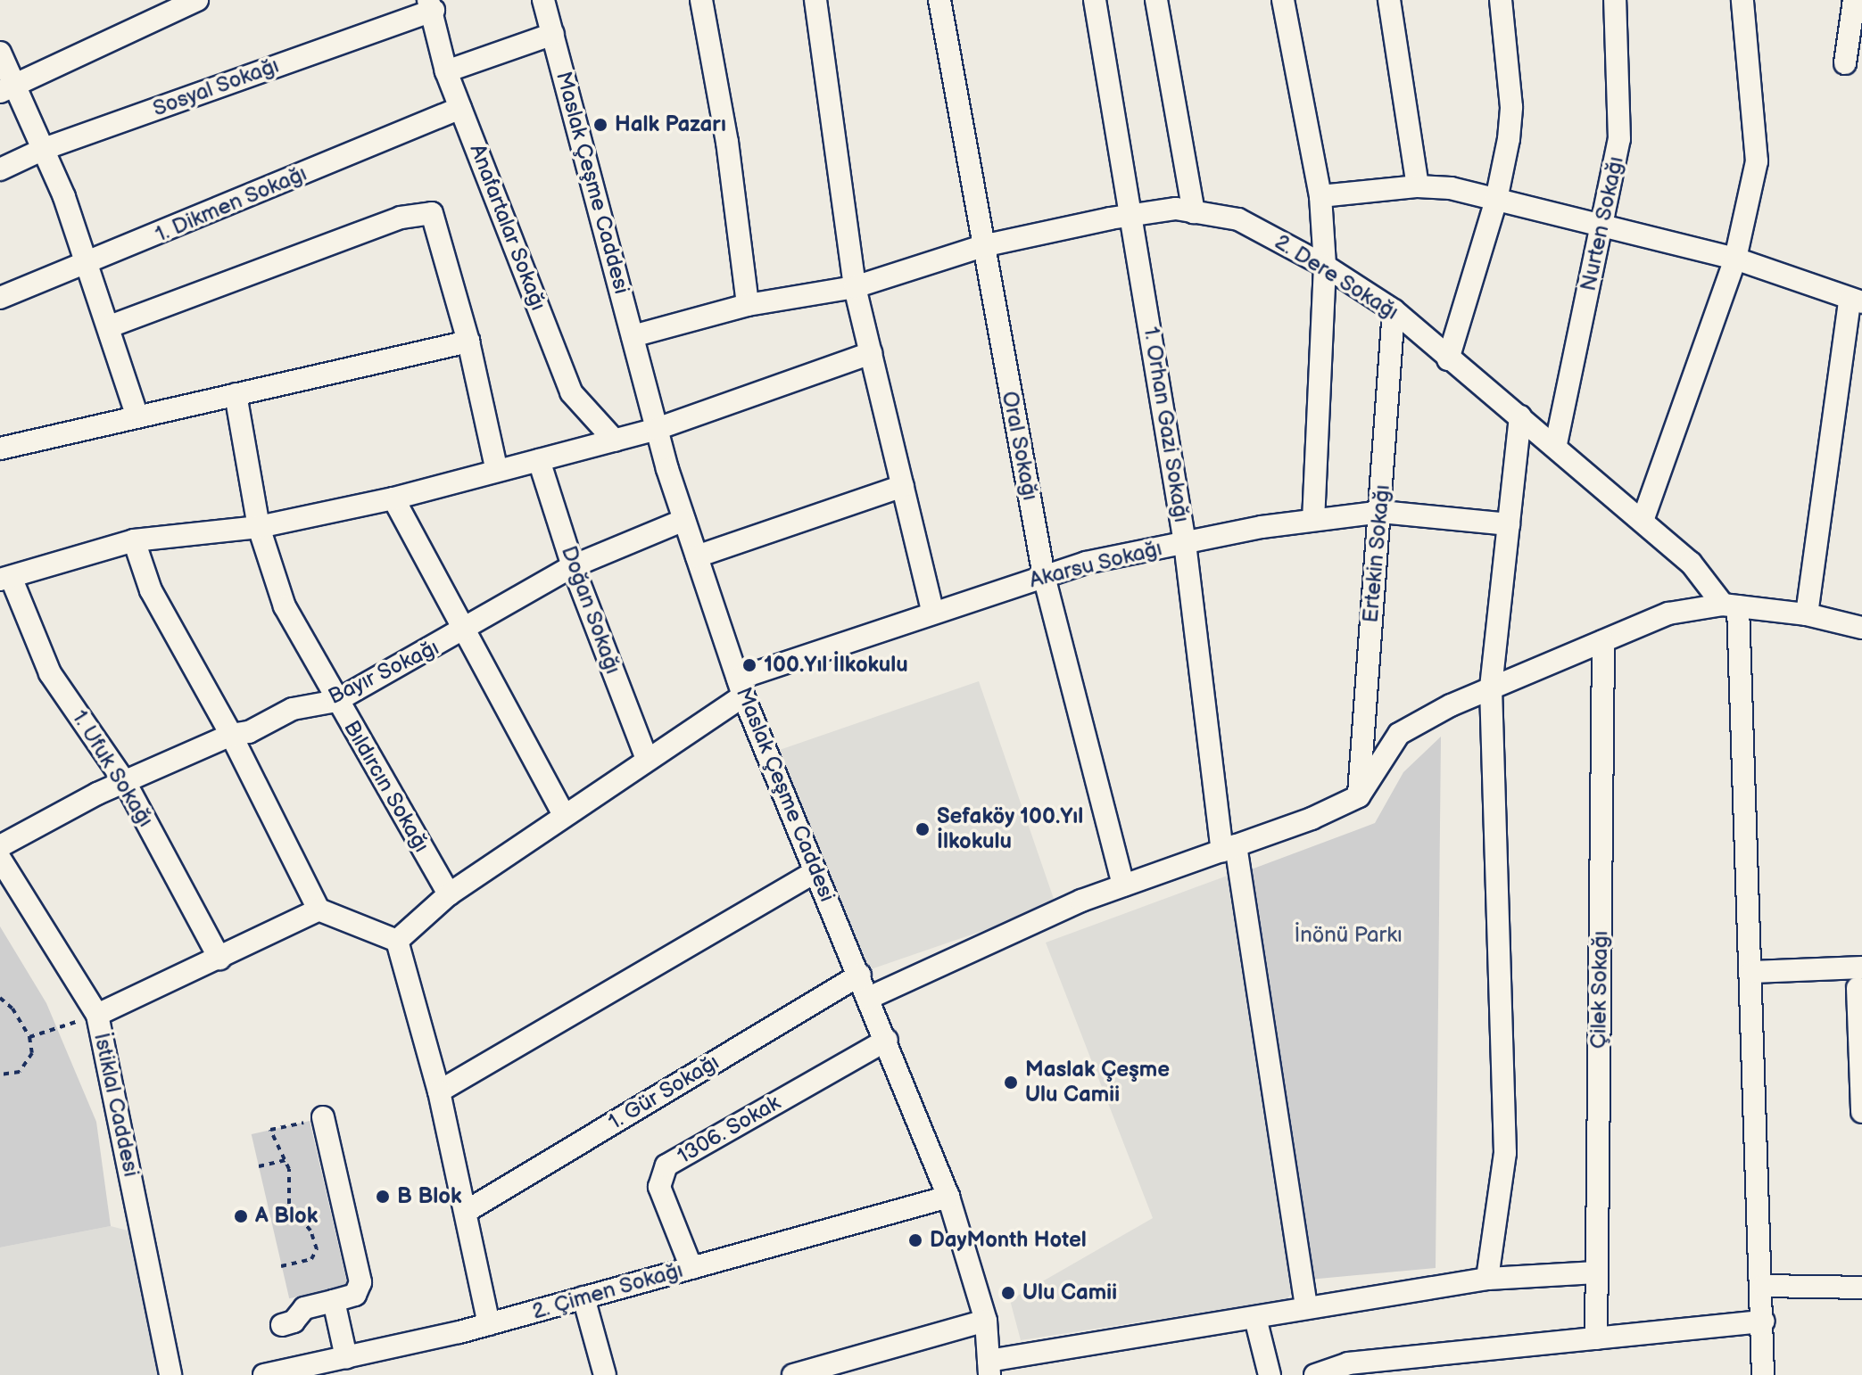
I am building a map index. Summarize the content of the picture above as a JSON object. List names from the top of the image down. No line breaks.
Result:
{"streets":{"street":["Sosyal Sokağı","Maslak Çeşme Caddesi","1. Dikmen Sokağı","Nurten Sokağı","Anafartalar Sokağı","2. Dere Sokağı","1. Orhan Gazi Sokağı","Oral Sokağı","Ertekin Sokağı","Akarsu Sokağı","Doğan Sokağı","Bayır Sokağı","1. Ufuk Sokağı","Bıldırcın Sokağı","Çilek Sokağı","1. Gür Sokağı","İstiklal Caddesi","1306. Sokak","2. Çimen Sokağı"]},"crossings":[["Sosyal Sokağı","Anafartalar Sokağı"],["Maslak Çeşme Caddesi","2. Dere Sokağı"],["Maslak Çeşme Caddesi","Akarsu Sokağı"],["Maslak Çeşme Caddesi","Bayır Sokağı"],["Maslak Çeşme Caddesi","1. Gür Sokağı"],["Maslak Çeşme Caddesi","1306. Sokak"],["Maslak Çeşme Caddesi","2. Çimen Sokağı"],["1. Dikmen Sokağı","Anafartalar Sokağı"],["Nurten Sokağı","2. Dere Sokağı"],["2. Dere Sokağı","1. Orhan Gazi Sokağı"],["2. Dere Sokağı","Oral Sokağı"],["2. Dere Sokağı","Ertekin Sokağı"],["1. Orhan Gazi Sokağı","Akarsu Sokağı"],["Oral Sokağı","Akarsu Sokağı"],["Ertekin Sokağı","Akarsu Sokağı"],["Akarsu Sokağı","Doğan Sokağı"],["Akarsu Sokağı","Bıldırcın Sokağı"],["Doğan Sokağı","Bayır Sokağı"],["Bayır Sokağı","1. Ufuk Sokağı"],["Bayır Sokağı","Bıldırcın Sokağı"],["1306. Sokak","2. Çimen Sokağı"]],"parks":["İnönü Parkı"],"places":["Halk Pazarı","100.Yıl İlkokulu","Sefaköy 100.Yıl İlkokulu","Maslak Çeşme Ulu Camii","B Blok","A Blok","DayMonth Hotel","Ulu Camii"]}
